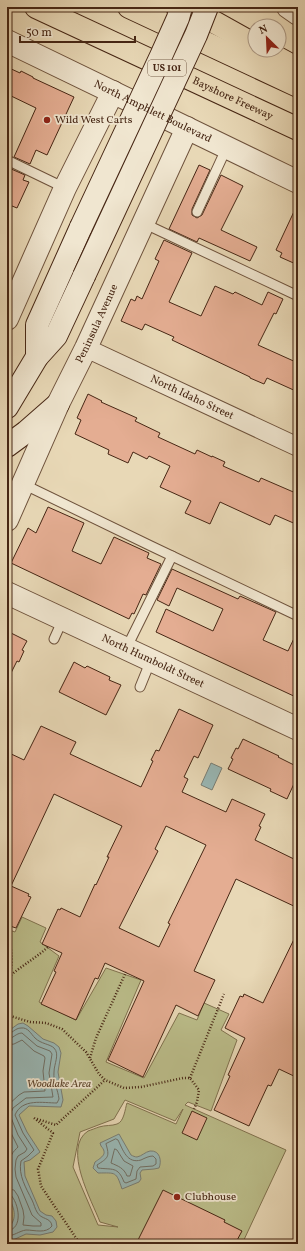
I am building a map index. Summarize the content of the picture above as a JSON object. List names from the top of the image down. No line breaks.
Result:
{"streets":{"highway":["US 101","Bayshore Freeway"],"street":["North Amphlett Boulevard","Peninsula Avenue","North Idaho Street","North Humboldt Street"]},"crossings":[["North Amphlett Boulevard","Peninsula Avenue"],["Peninsula Avenue","North Idaho Street"]],"parks":["Woodlake Area"],"places":["Wild West Carts","Clubhouse"],"scale_bar":"50 m","north":"top left"}
